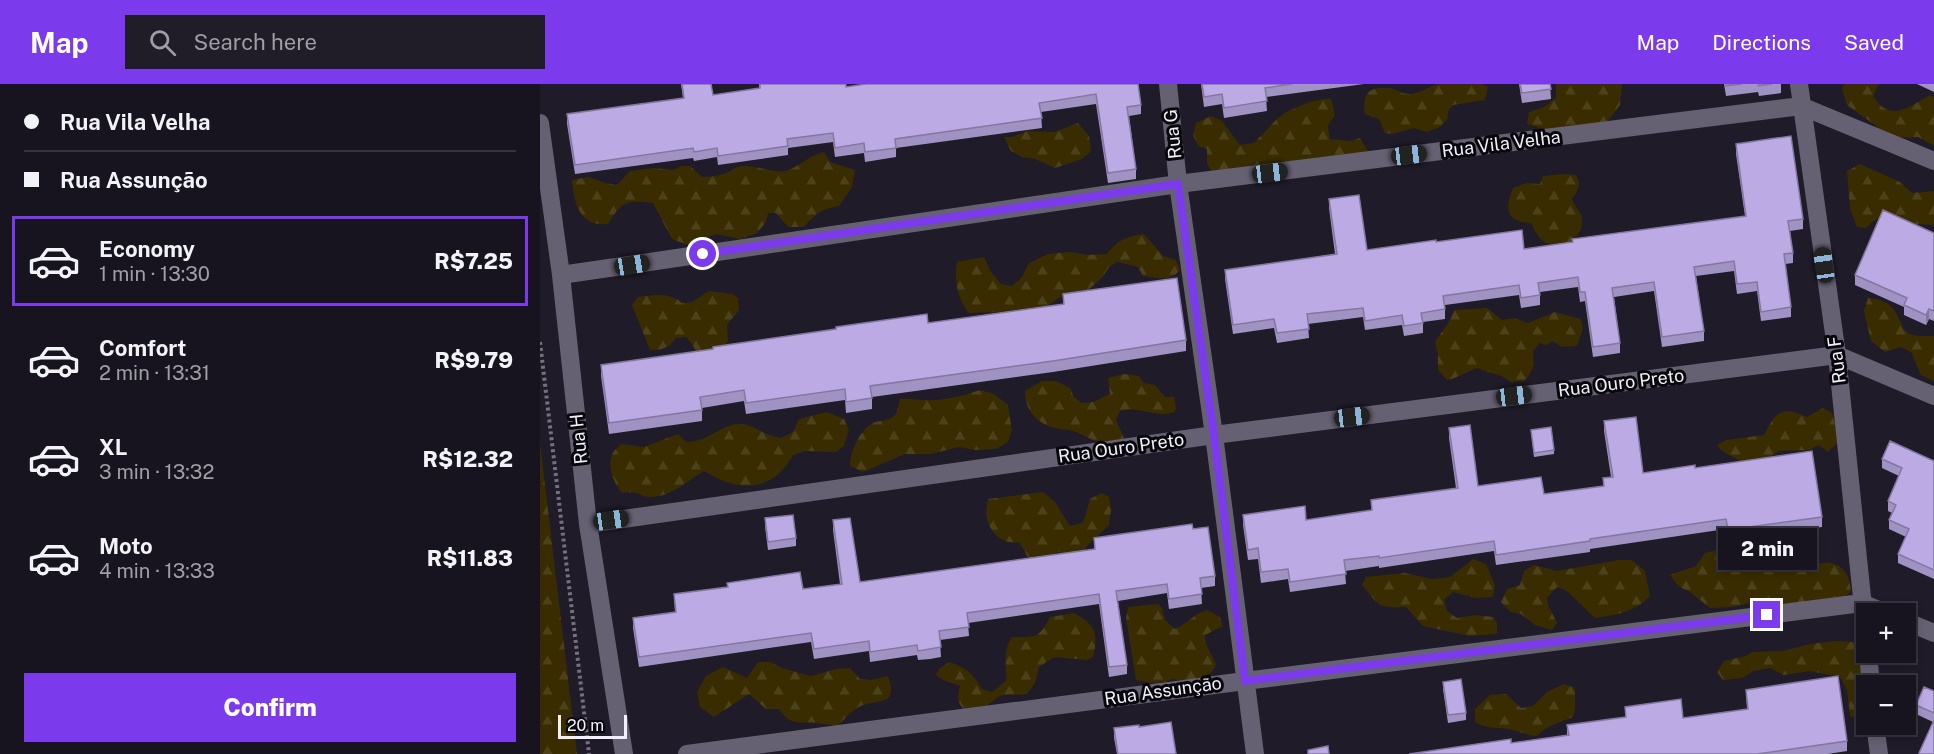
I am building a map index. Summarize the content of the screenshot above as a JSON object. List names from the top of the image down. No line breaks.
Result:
{"streets":{"street":["Rua G","Rua Vila Velha","Rua F","Rua Ouro Preto","Rua H","Rua Assunção"]},"crossings":[["Rua G","Rua Vila Velha"],["Rua G","Rua Ouro Preto"],["Rua G","Rua Assunção"],["Rua Vila Velha","Rua F"],["Rua Vila Velha","Rua H"],["Rua F","Rua Ouro Preto"],["Rua Ouro Preto","Rua H"]],"scale_bar":"20 m","page":{"header":"Map","search":"Search here","nav":["Map","Directions","Saved"],"banner":["Rua Vila Velha","Rua Assunção"],"list":[{"name":"Economy","note":"1 min · 13:30","value":"R$7.25"},{"name":"Comfort","note":"2 min · 13:31","value":"R$9.79"},{"name":"XL","note":"3 min · 13:32","value":"R$12.32"},{"name":"Moto","note":"4 min · 13:33","value":"R$11.83"}],"bubble":"2 min","map_buttons":["+","−"],"buttons":"Confirm","scale":"20 m"}}
